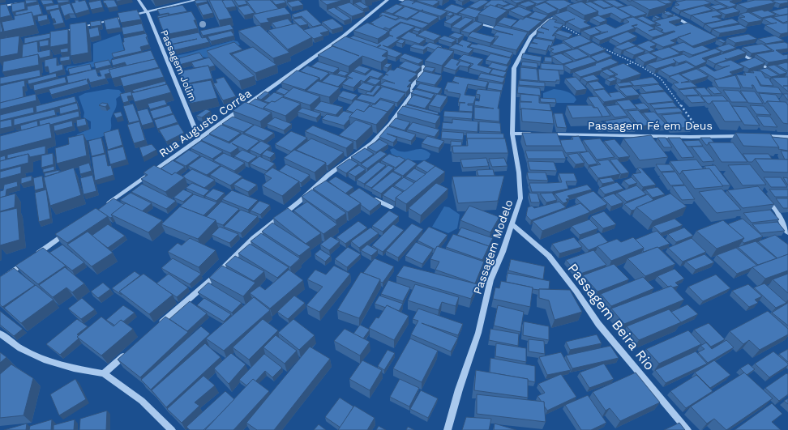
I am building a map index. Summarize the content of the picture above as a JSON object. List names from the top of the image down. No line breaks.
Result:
{"streets":{"street":["Passagem Jolim","Rua Augusto Corrêa","Passagem Fé em Deus","Passagem Modelo","Passagem Beira Rio"]},"crossings":[["Passagem Jolim","Rua Augusto Corrêa"],["Passagem Modelo","Passagem Beira Rio"]]}
